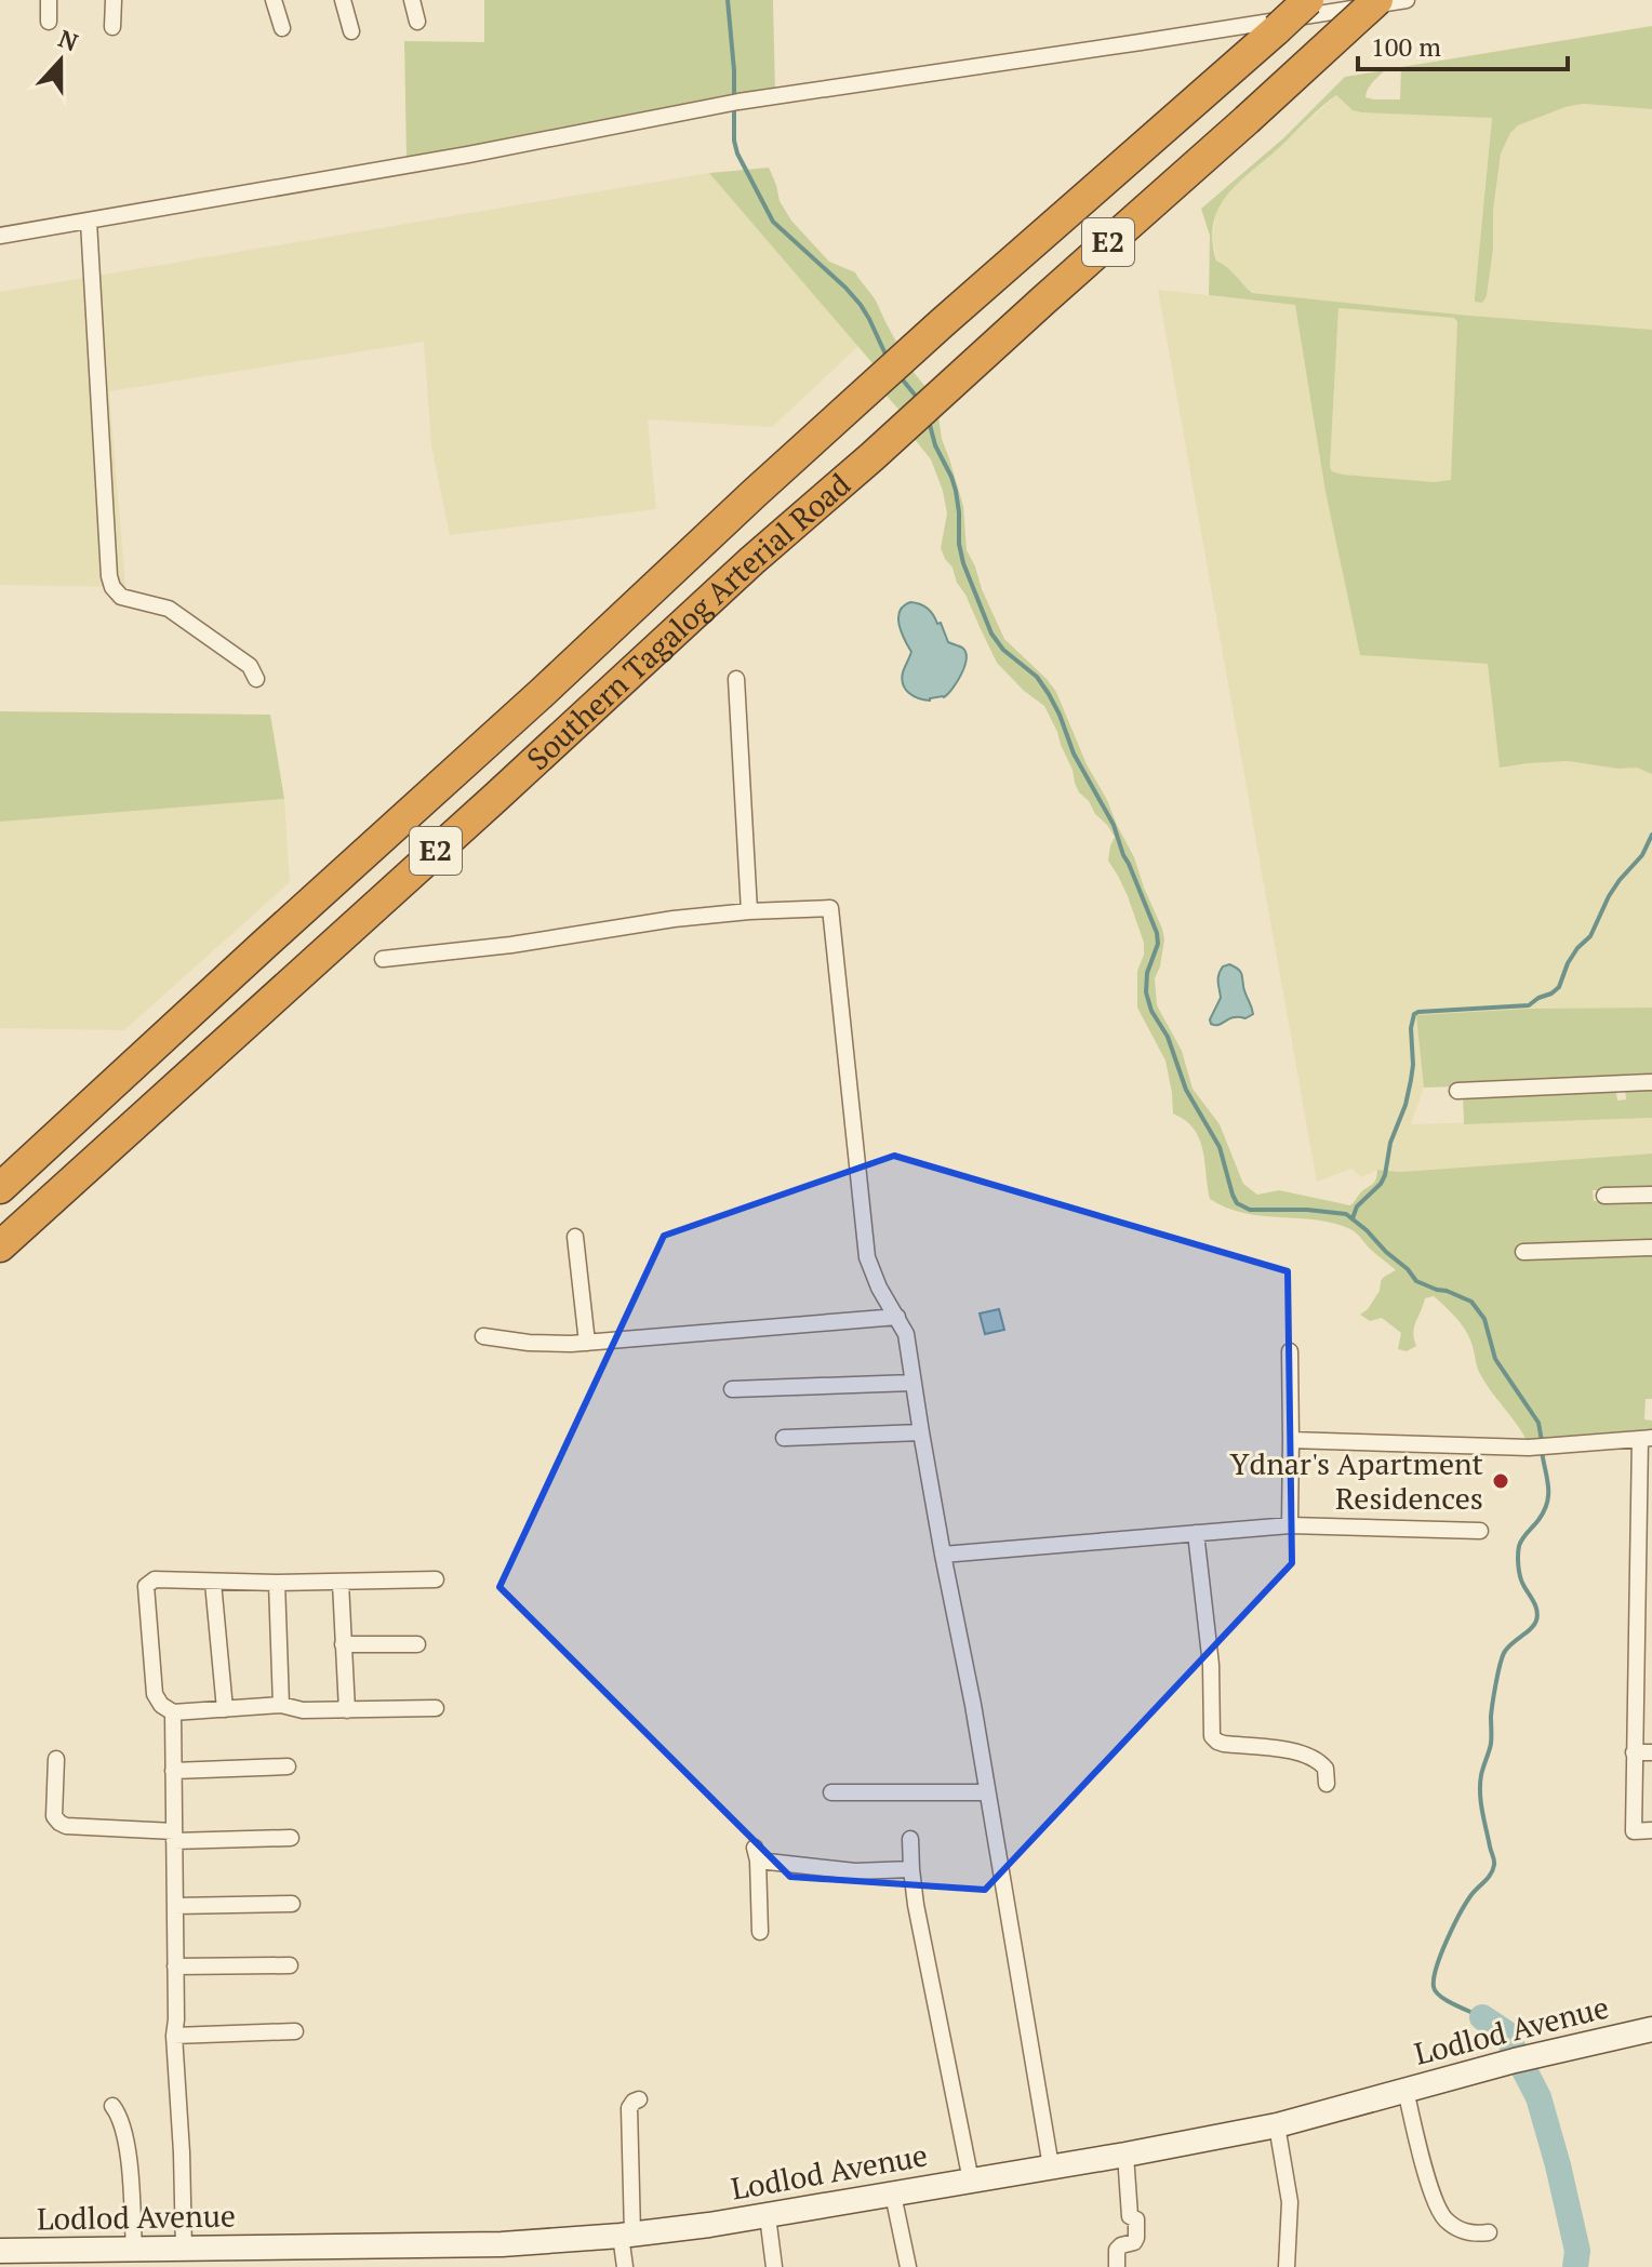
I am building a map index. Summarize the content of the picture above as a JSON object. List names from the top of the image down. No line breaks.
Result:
{"streets":{"highway":["E2","Southern Tagalog Arterial Road"],"main road":["Lodlod Avenue"]},"places":["Ydnar's Apartment Residences"],"scale_bar":"100 m","north":"top"}
